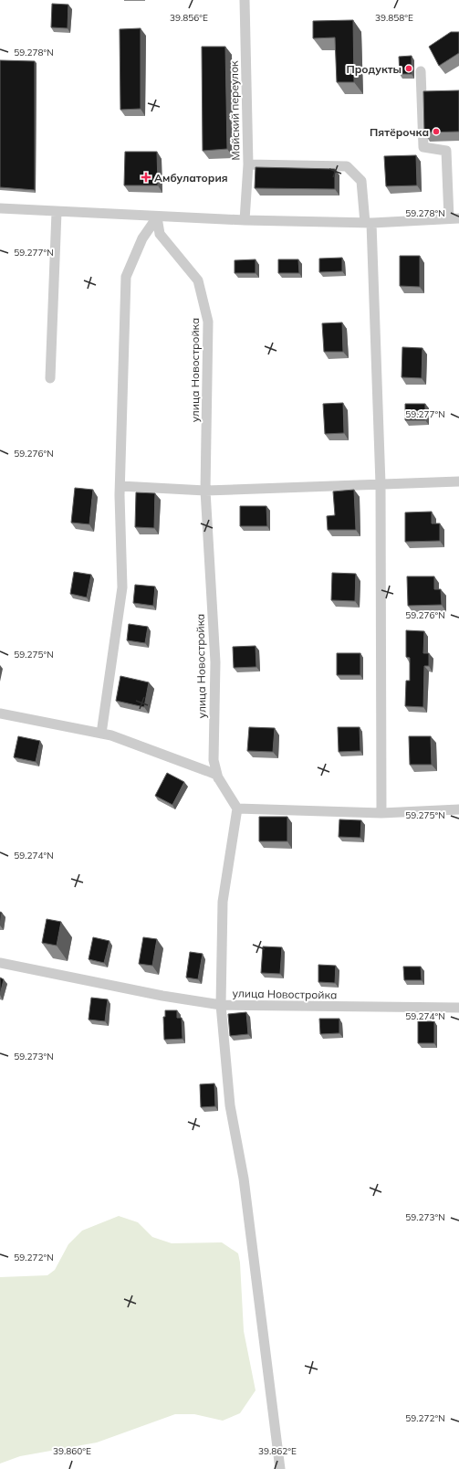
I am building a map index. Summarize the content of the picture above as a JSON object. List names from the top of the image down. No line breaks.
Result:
{"streets":{"street":["Майский переулок","улица Новостройка"]},"places":{"other":["Продукты","Пятёрочка"],"health":["Амбулатория"]},"coordinates":["39.856°E","39.858°E","59.278°N","59.277°N","59.276°N","59.275°N","59.274°N","59.273°N","59.272°N","39.860°E","39.862°E"]}
